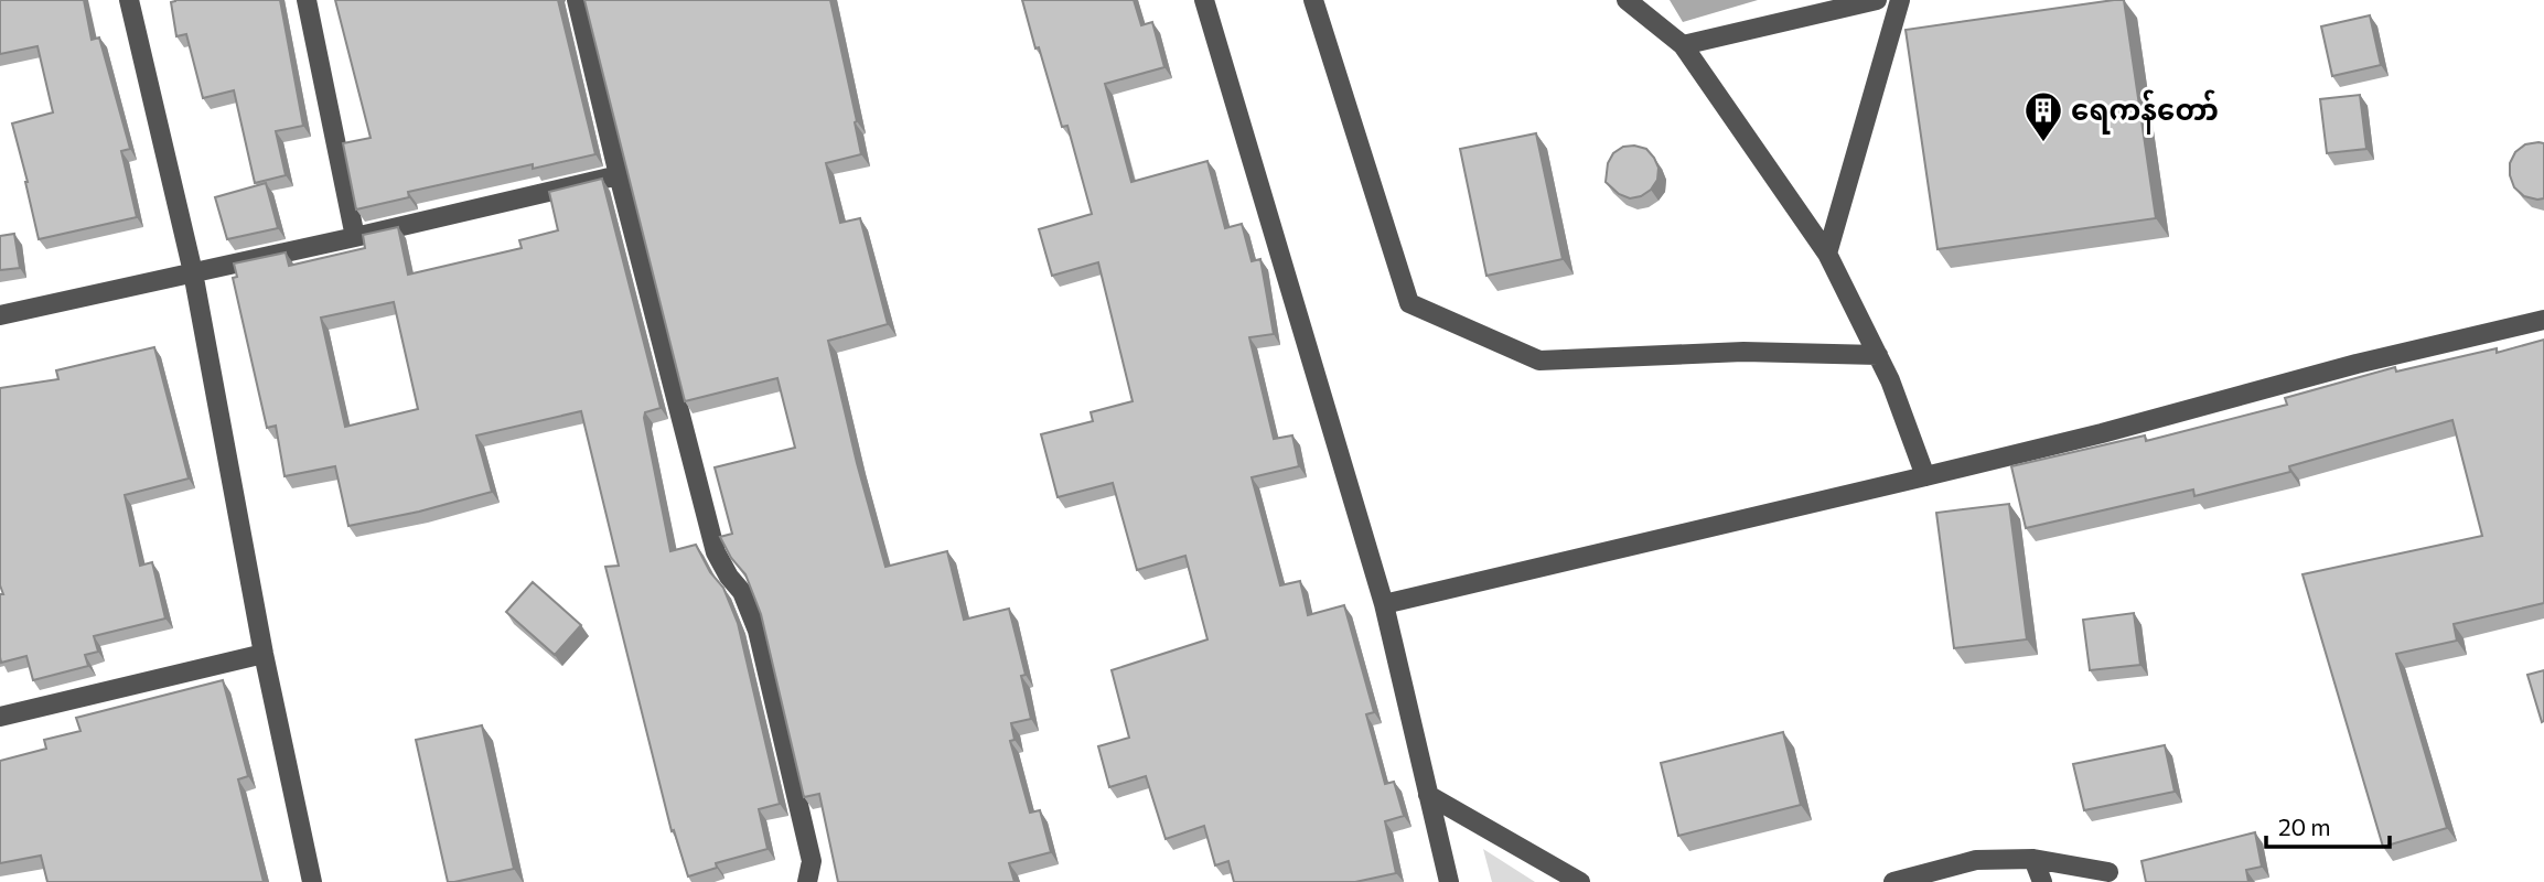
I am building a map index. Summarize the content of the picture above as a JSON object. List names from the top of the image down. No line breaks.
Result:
{"places":{"building":["ရေကန်တော်"]},"scale_bar":"20 m"}
